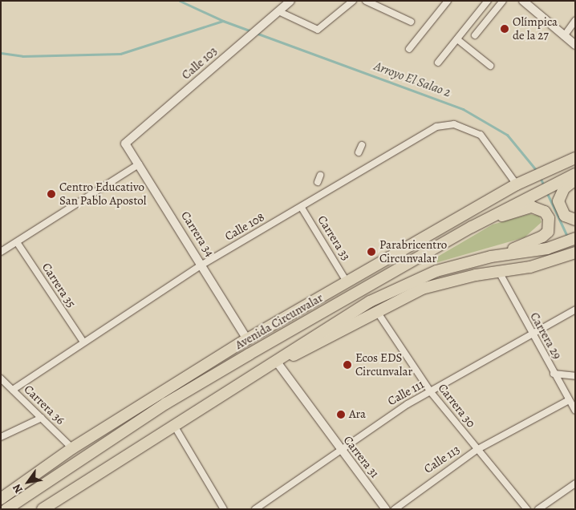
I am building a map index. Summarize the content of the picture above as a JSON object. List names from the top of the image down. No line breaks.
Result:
{"streets":{"highway":["Avenida Circunvalar"],"street":["Calle 103","Calle 108","Carrera 34","Carrera 33","Carrera 35","Carrera 29","Calle 111","Carrera 36","Carrera 30","Carrera 31","Calle 113"]},"crossings":[["Calle 103","Carrera 34"],["Calle 108","Carrera 34"],["Calle 108","Carrera 33"],["Calle 108","Carrera 35"],["Calle 108","Carrera 36"],["Carrera 29","Calle 111"],["Carrera 29","Calle 113"],["Calle 111","Carrera 30"],["Calle 111","Carrera 31"],["Carrera 30","Calle 113"]],"water":["Arroyo El Salao 2"],"places":["Olímpica de la 27","Centro Educativo San Pablo Apostol","Parabricentro Circunvalar","Ecos EDS Circunvalar","Ara"],"north":"bottom left"}
